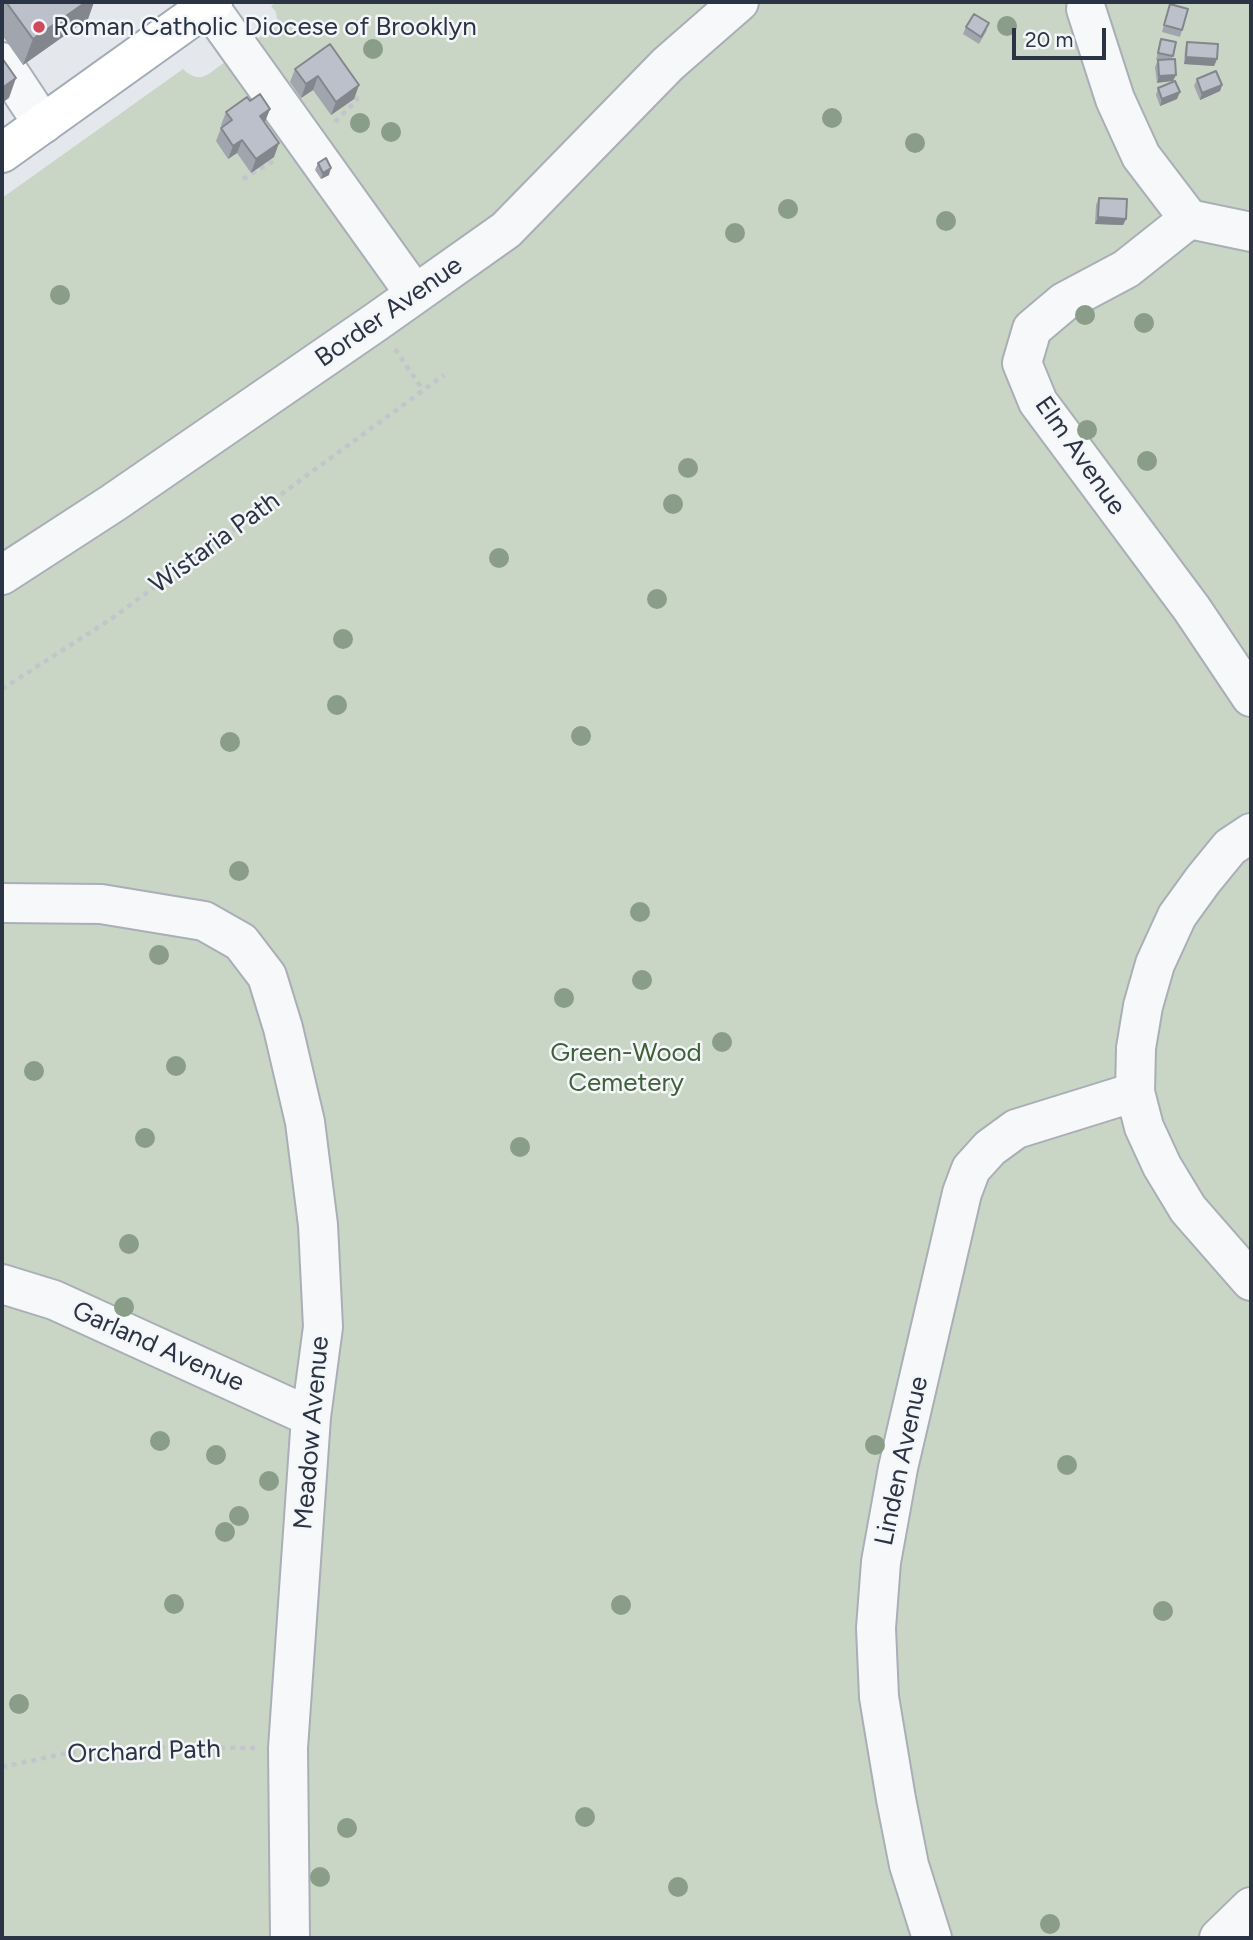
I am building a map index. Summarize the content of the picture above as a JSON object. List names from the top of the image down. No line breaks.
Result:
{"streets":{"lane":["Border Avenue","Elm Avenue","Garland Avenue","Meadow Avenue","Linden Avenue"],"path":["Wistaria Path","Orchard Path"]},"crossings":[["Garland Avenue","Meadow Avenue"],["Meadow Avenue","Orchard Path"]],"parks":["Green-Wood Cemetery"],"places":["Roman Catholic Diocese of Brooklyn"],"scale_bar":"20 m"}
